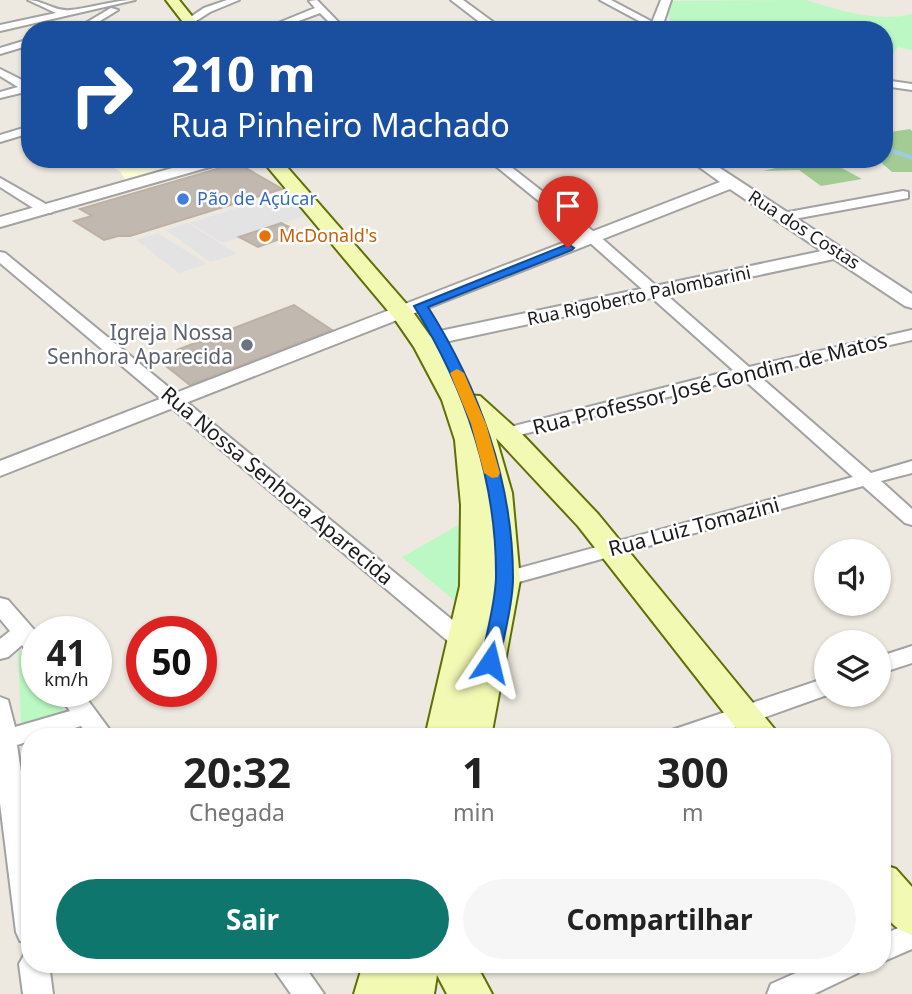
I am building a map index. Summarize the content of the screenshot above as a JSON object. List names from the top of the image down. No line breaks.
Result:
{"streets":{"street":["Rua dos Costas","Rua Rigoberto Palombarini","Rua Professor José Gondim de Matos","Rua Nossa Senhora Aparecida","Rua Luiz Tomazini"]},"crossings":[["Rua dos Costas","Rua Rigoberto Palombarini"]],"places":["Pão de Açúcar","McDonald's","Igreja Nossa Senhora Aparecida"],"page":{"turn":["210 m","Rua Pinheiro Machado"],"speed":"41 km/h","limit":"50","eta":["20:32","Chegada","1","min","300","m"],"buttons":["Sair","Compartilhar"]}}
